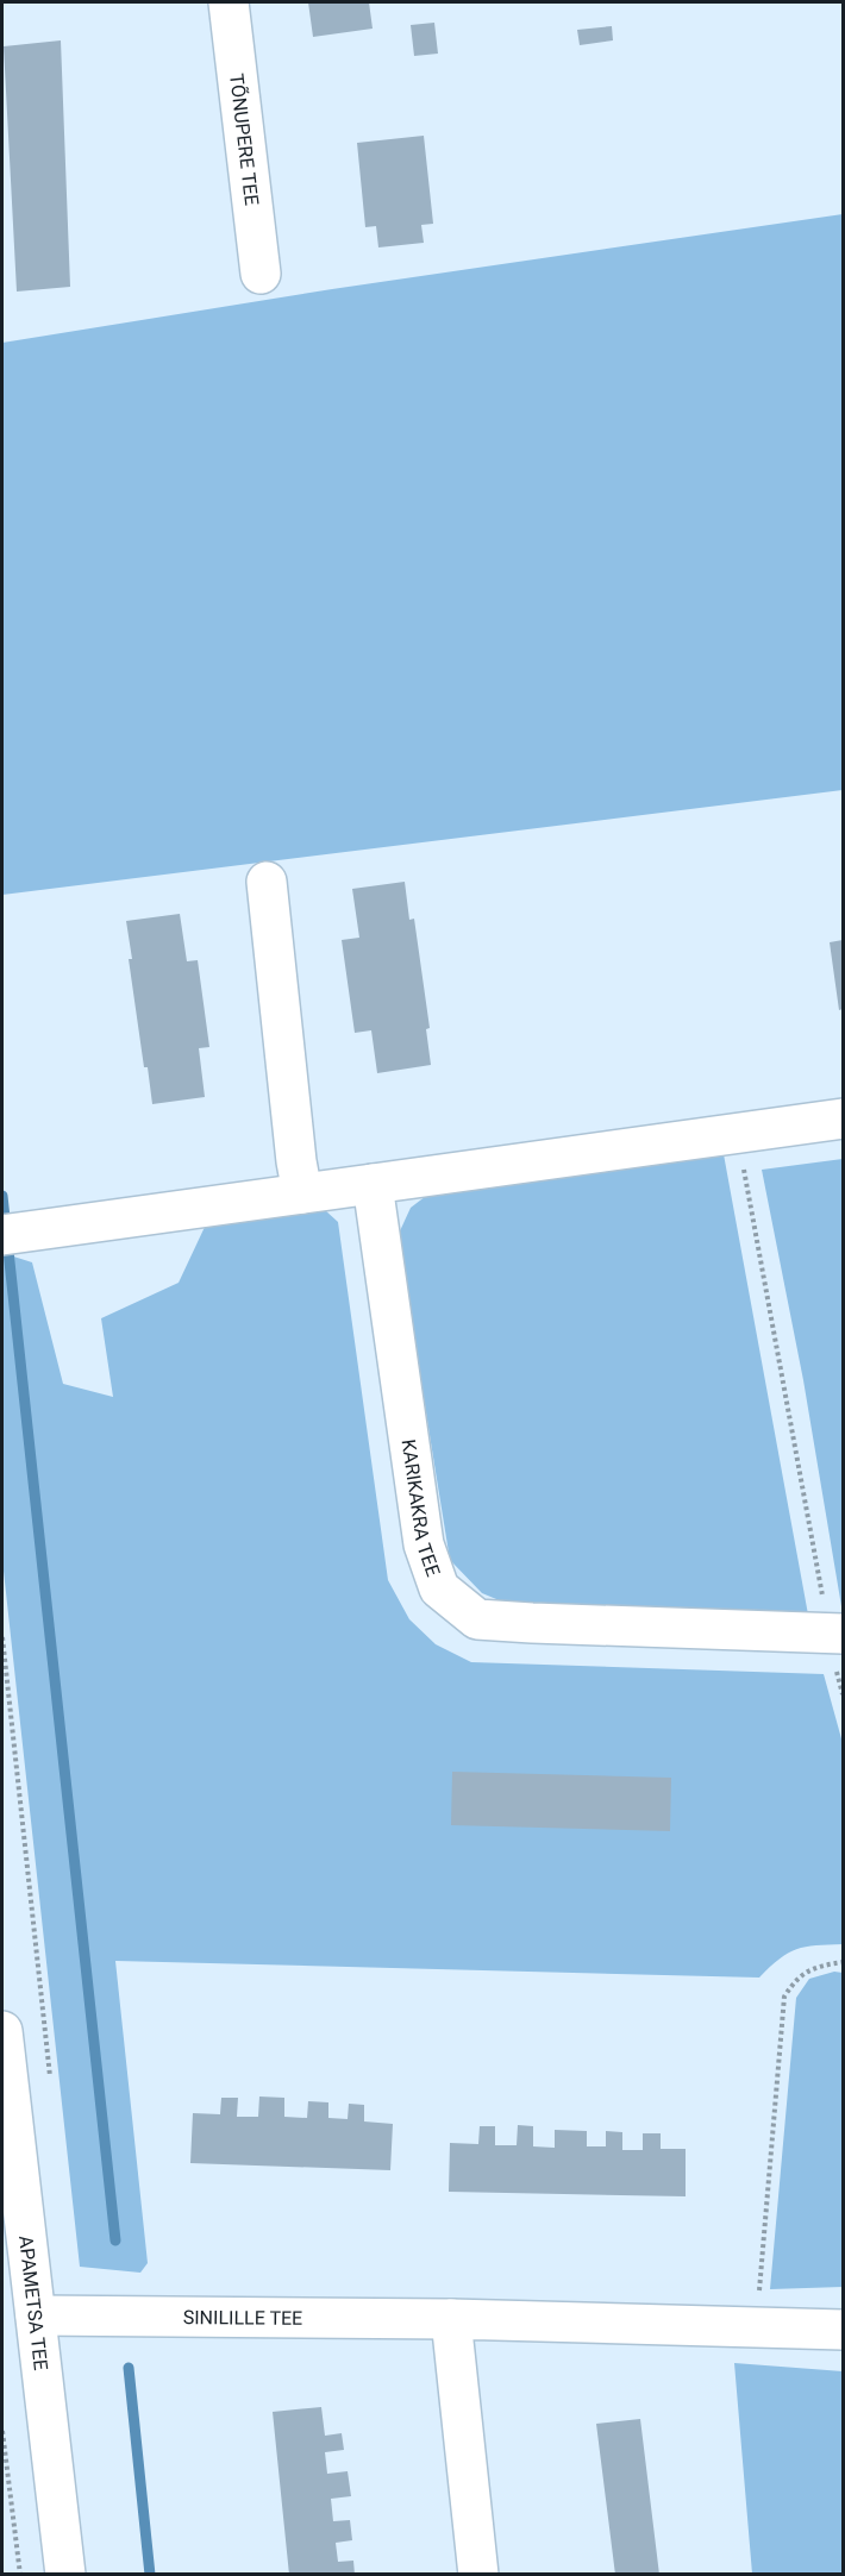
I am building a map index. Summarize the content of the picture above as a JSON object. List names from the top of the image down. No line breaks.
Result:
{"streets":{"street":["TÕNUPERE TEE","KARIKAKRA TEE","APAMETSA TEE","SINILILLE TEE"]},"crossings":[["APAMETSA TEE","SINILILLE TEE"]]}
